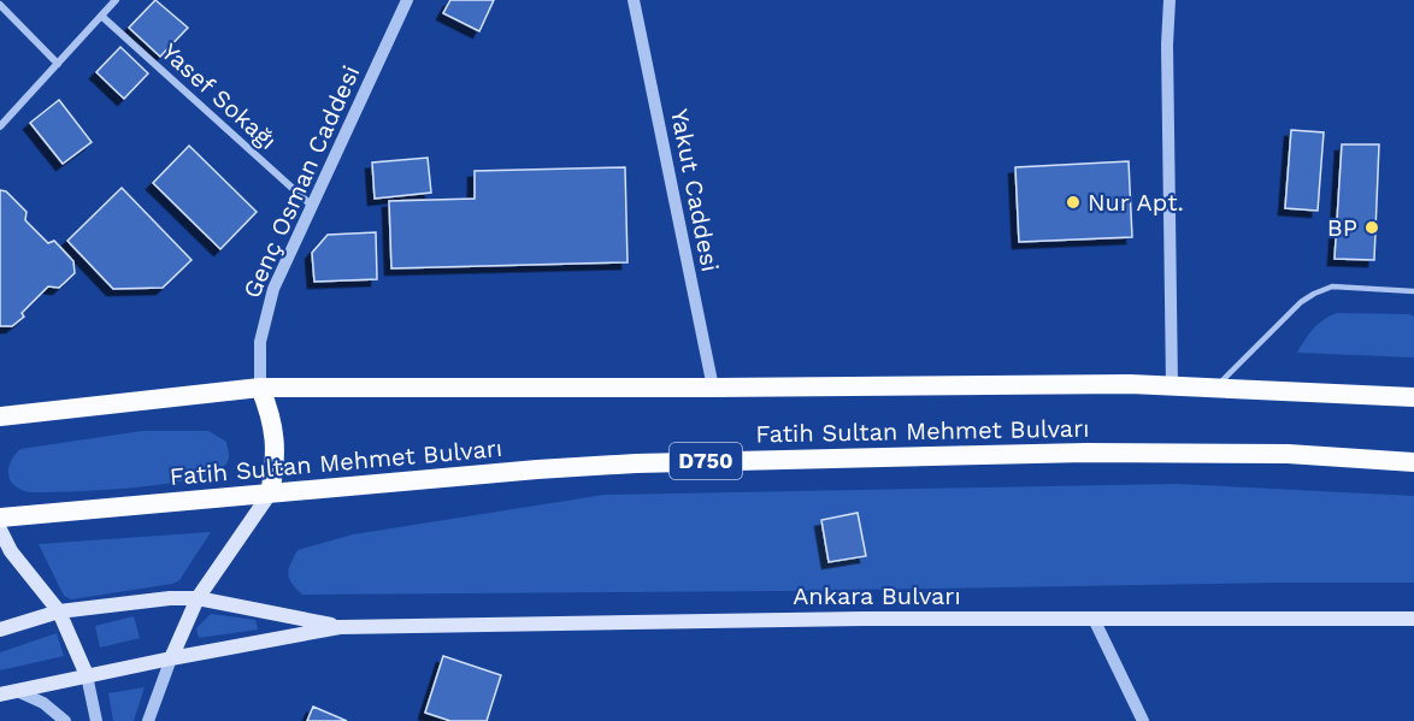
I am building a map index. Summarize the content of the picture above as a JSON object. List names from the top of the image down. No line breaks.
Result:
{"streets":{"highway":["Fatih Sultan Mehmet Bulvarı","D750"],"main road":["Ankara Bulvarı"],"street":["Yasef Sokağı","Genç Osman Caddesi","Yakut Caddesi"]},"crossings":[["Yasef Sokağı","Genç Osman Caddesi"],["Genç Osman Caddesi","Fatih Sultan Mehmet Bulvarı"],["Yakut Caddesi","Fatih Sultan Mehmet Bulvarı"]],"places":["Nur Apt.","BP"]}
